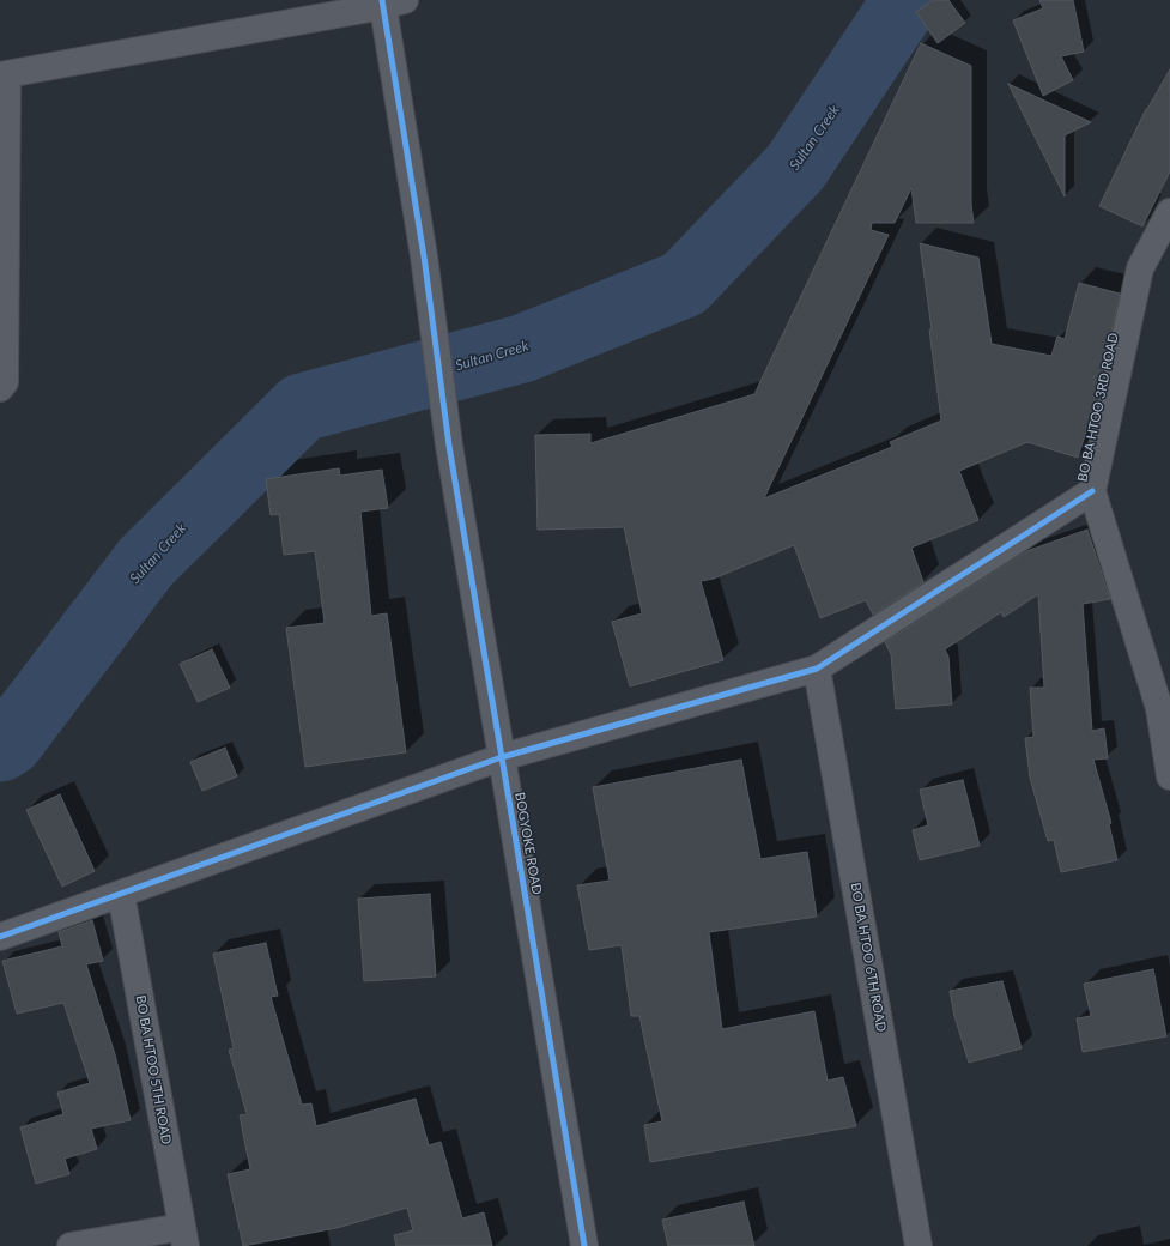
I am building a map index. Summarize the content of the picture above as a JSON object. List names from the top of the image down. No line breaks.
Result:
{"streets":{"street":["BO BA HTOO 3RD ROAD","BOGYOKE ROAD","BO BA HTOO 6TH ROAD","BO BA HTOO 5TH ROAD"]},"water":["Sultan Creek"]}
